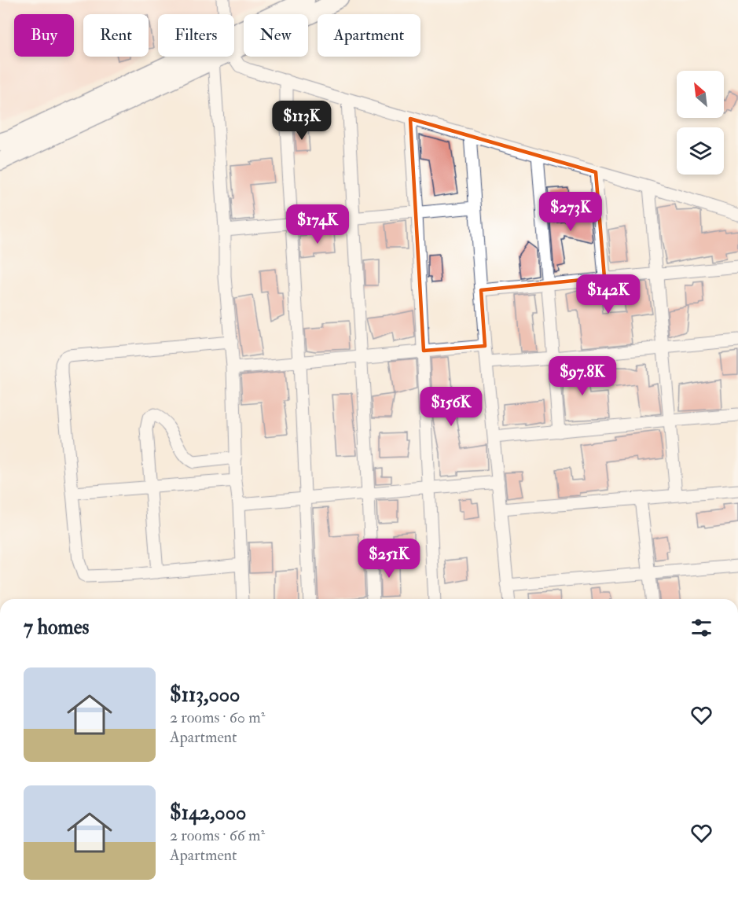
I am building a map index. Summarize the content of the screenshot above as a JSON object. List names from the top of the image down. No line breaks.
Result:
{"north":"top left","page":{"chip":["Buy","Rent","Filters","New","Apartment"],"price":["$113K","$273K","$174K","$142K","$97.8K","$156K","$251K"],"heading":"7 homes","list":[{"name":"$113,000","note":"2 rooms · 60 m² · Apartment"},{"name":"$142,000","note":"2 rooms · 66 m² · Apartment"}]}}
